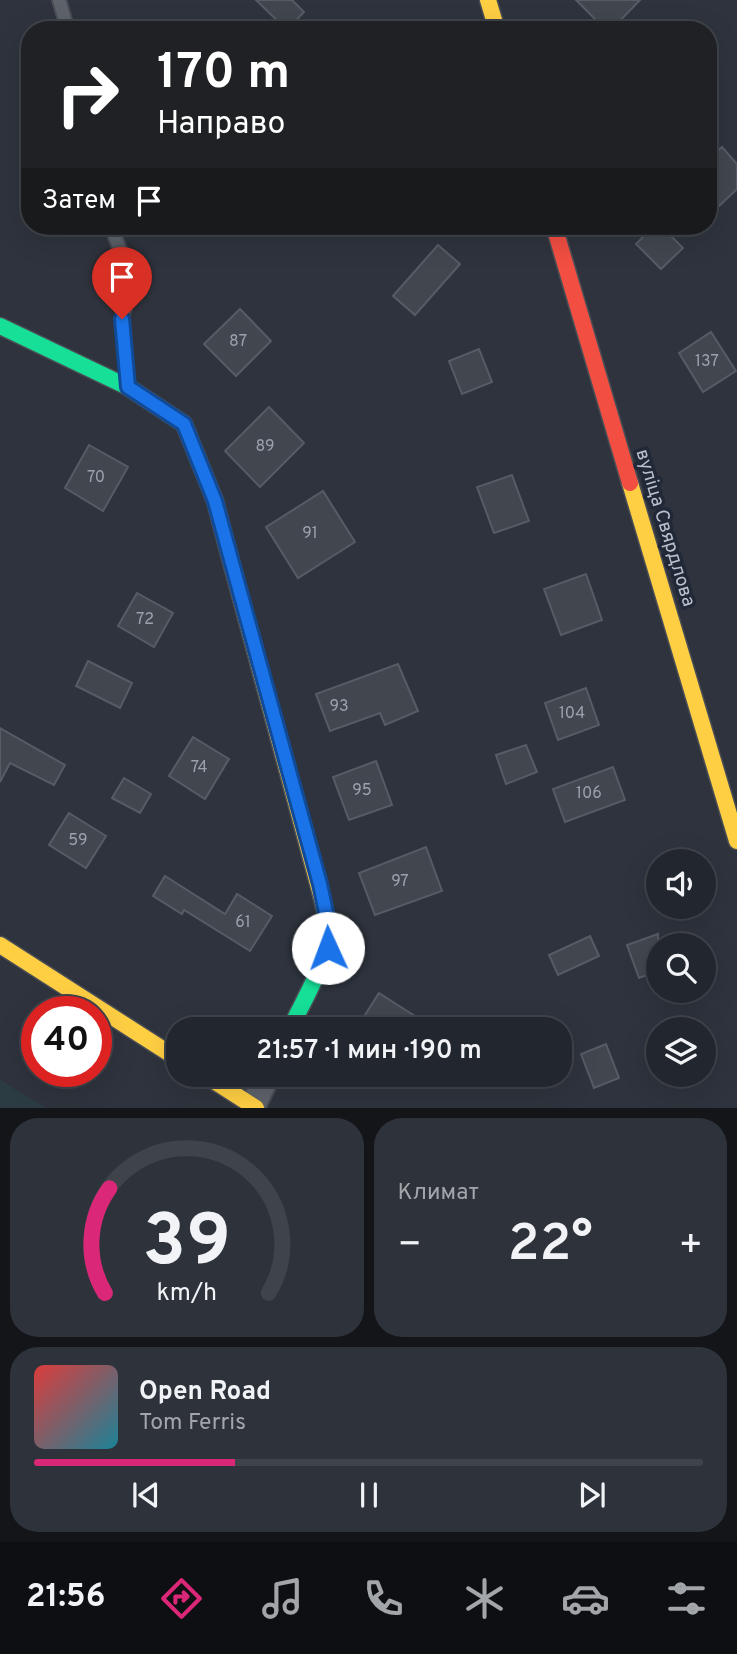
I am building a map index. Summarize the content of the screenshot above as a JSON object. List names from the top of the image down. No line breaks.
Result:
{"streets":{"street":["вуліца Свярдлова"]},"house_numbers":["87","137","89","70","91","72","93","104","74","95","106","59","97","61"],"page":{"turn":["170 m","Направо"],"then":"Затем","limit":"40","trip":"21:57 · 1 мин · 190 m","tile":"Климат","heat":["−","22°","+"],"song":["Open Road","Tom Ferris"],"tabs":"21:56","gauge":["39","km/h"]}}
